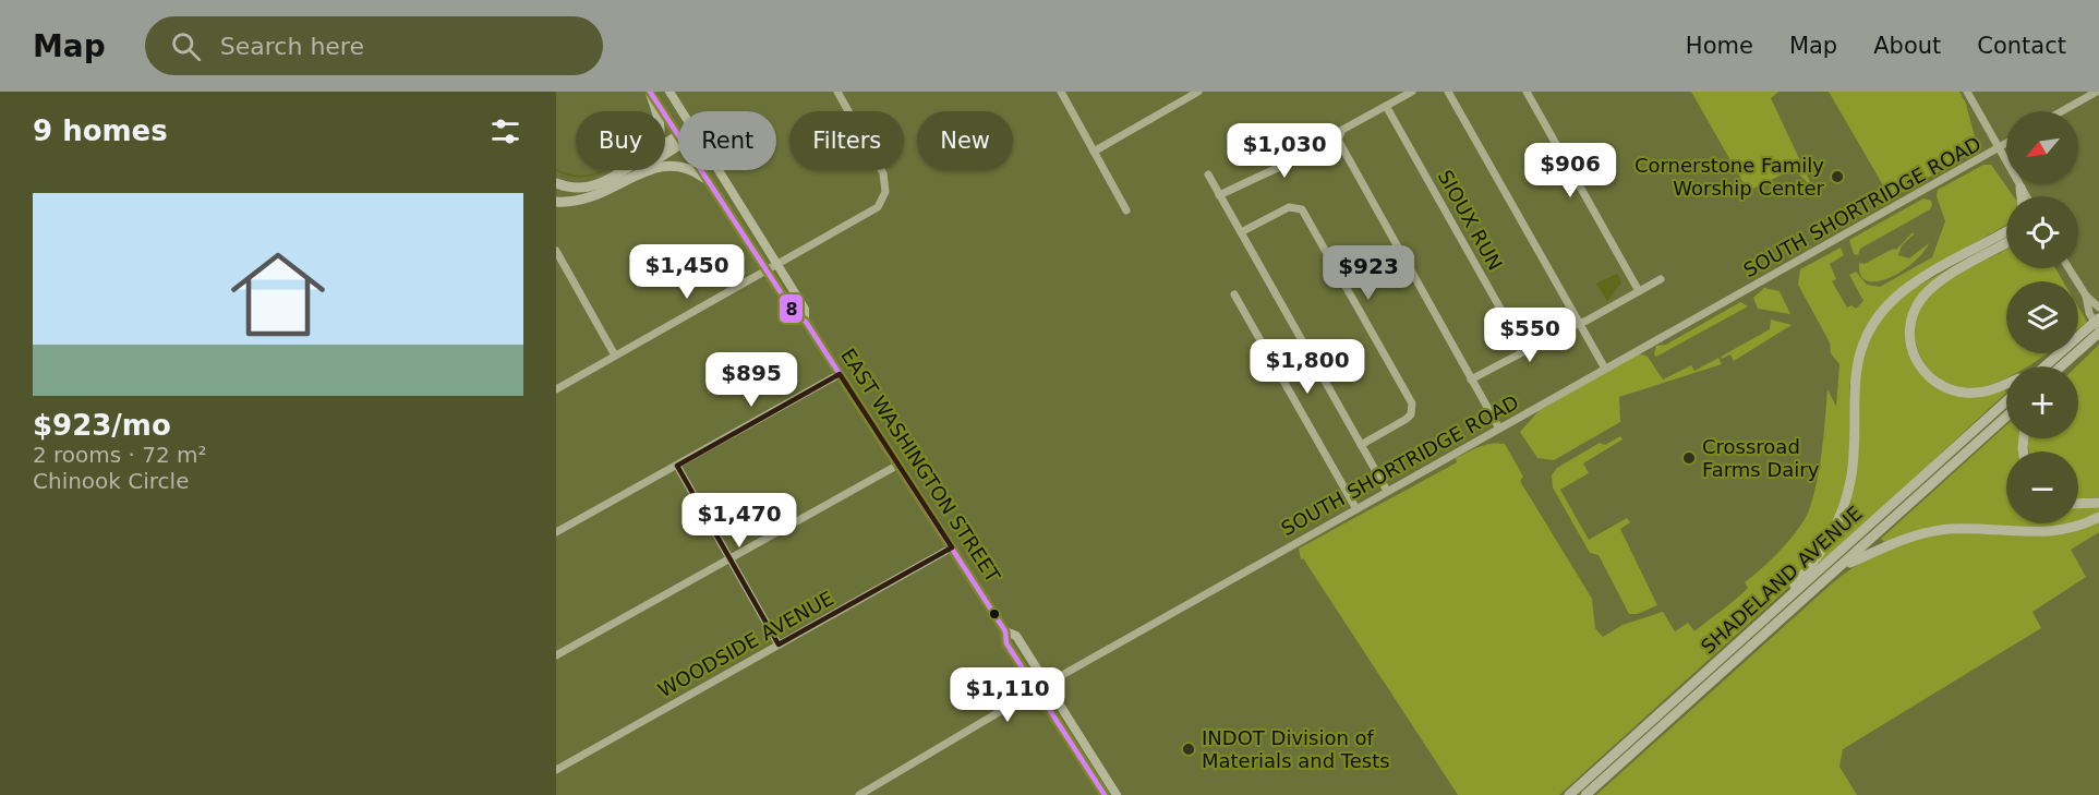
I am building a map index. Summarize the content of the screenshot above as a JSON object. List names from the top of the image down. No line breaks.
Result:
{"streets":{"highway":["SHADELAND AVENUE"],"main road":["EAST WASHINGTON STREET"],"street":["SOUTH SHORTRIDGE ROAD","SIOUX RUN","WOODSIDE AVENUE"]},"crossings":[["SOUTH SHORTRIDGE ROAD","EAST WASHINGTON STREET"],["EAST WASHINGTON STREET","WOODSIDE AVENUE"]],"places":["Cornerstone Family Worship Center","Crossroad Farms Dairy","INDOT Division of Materials and Tests"],"lines":["transit line 8"],"north":"bottom left","page":{"header":"Map","search":"Search here","nav":["Home","Map","About","Contact"],"heading":"9 homes","map_buttons":["+","−"],"chip":["Buy","Rent","Filters","New"],"price":["$1,030","$906","$1,450","$923","$550","$1,800","$895","$1,470","$1,110"],"list":[{"name":"$923/mo","note":"2 rooms · 72 m² · Chinook Circle"}]}}
